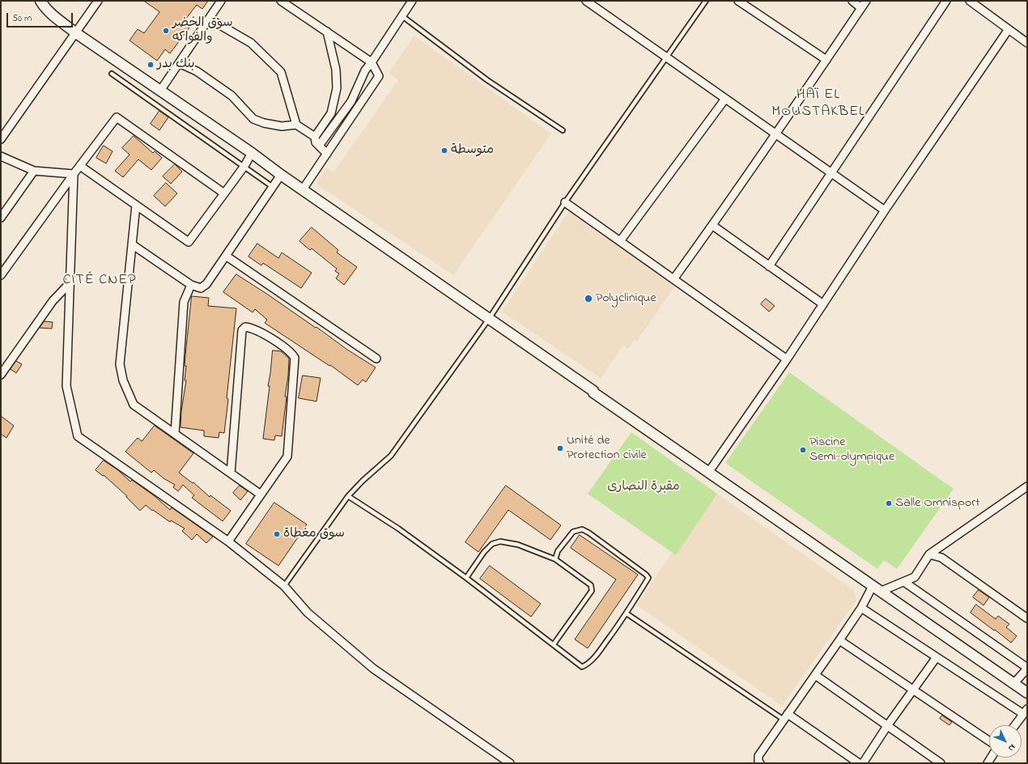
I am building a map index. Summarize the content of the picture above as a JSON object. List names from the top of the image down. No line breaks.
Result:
{"districts":["HAÏ EL MOUSTAKBEL","CITÉ CNEP"],"parks":["مقبرة النصارى"],"places":["سوق الخضر والفواكه","بنك بدر","متوسطة","Polyclinique","Unité de Protection civile","Piscine Semi-olympique","Salle Omnisport","سوق مغطاة"],"scale_bar":"50 m","north":"bottom right"}
